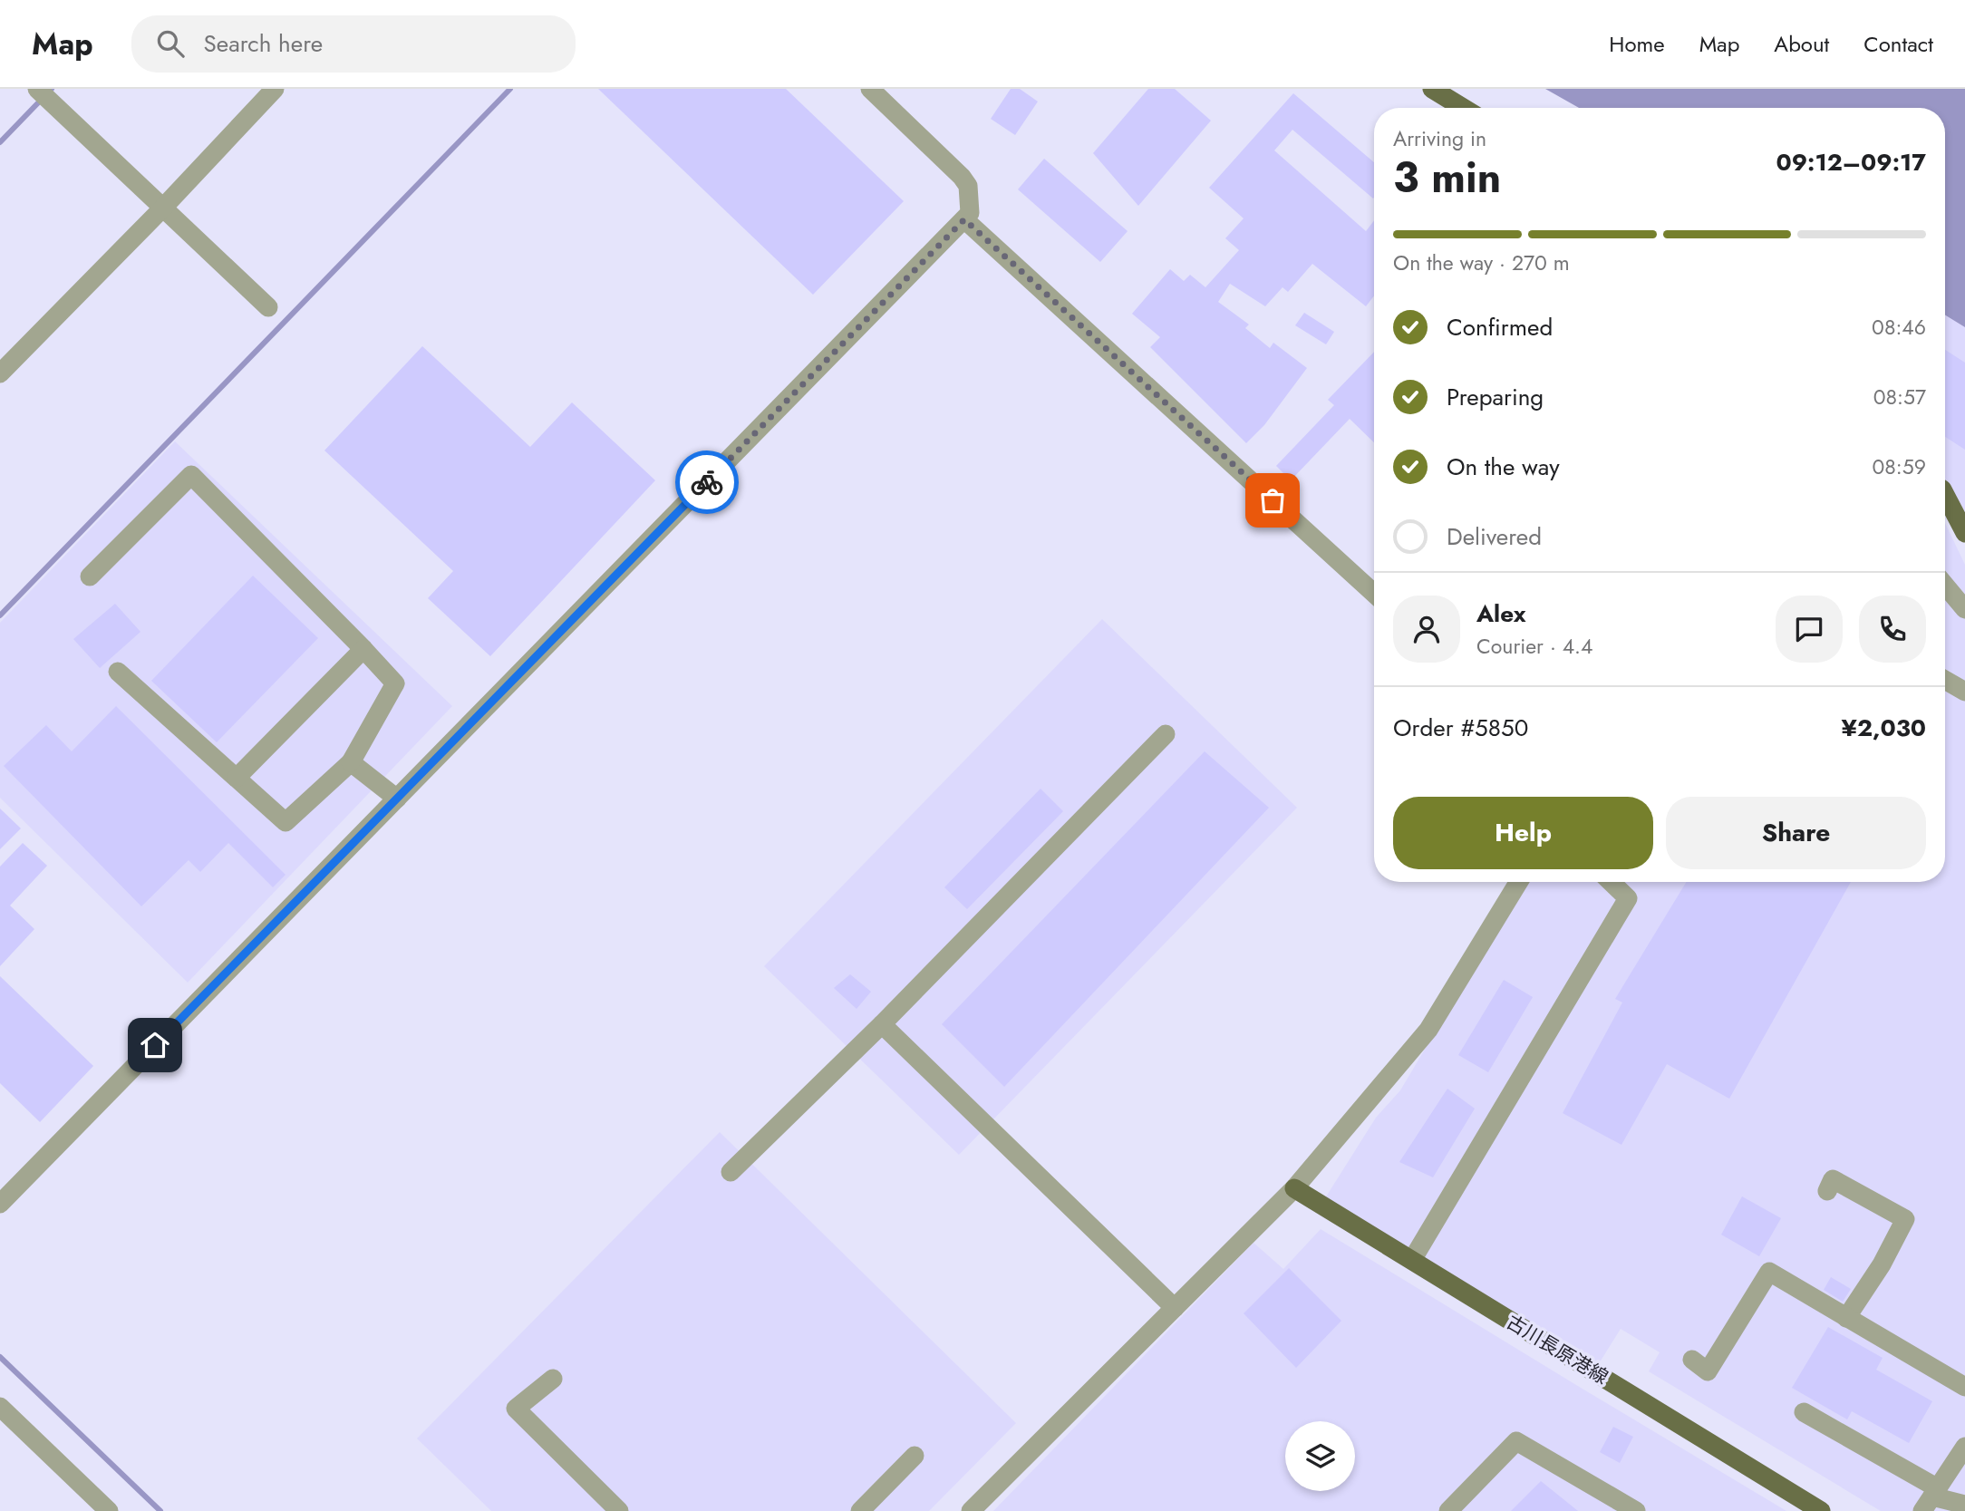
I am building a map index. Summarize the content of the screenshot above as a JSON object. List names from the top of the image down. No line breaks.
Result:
{"streets":{"main road":["古川長原港線"]},"page":{"header":"Map","search":"Search here","nav":["Home","Map","About","Contact"],"heading":["3 min","Arriving in","09:12–09:17"],"panel":["Alex","Courier · 4.4","Order #5850","¥2,030"],"bar":"On the way · 270 m","list":[["Confirmed","08:46"],["Preparing","08:57"],["On the way","08:59"],"Delivered"],"buttons":["Help","Share"]}}
